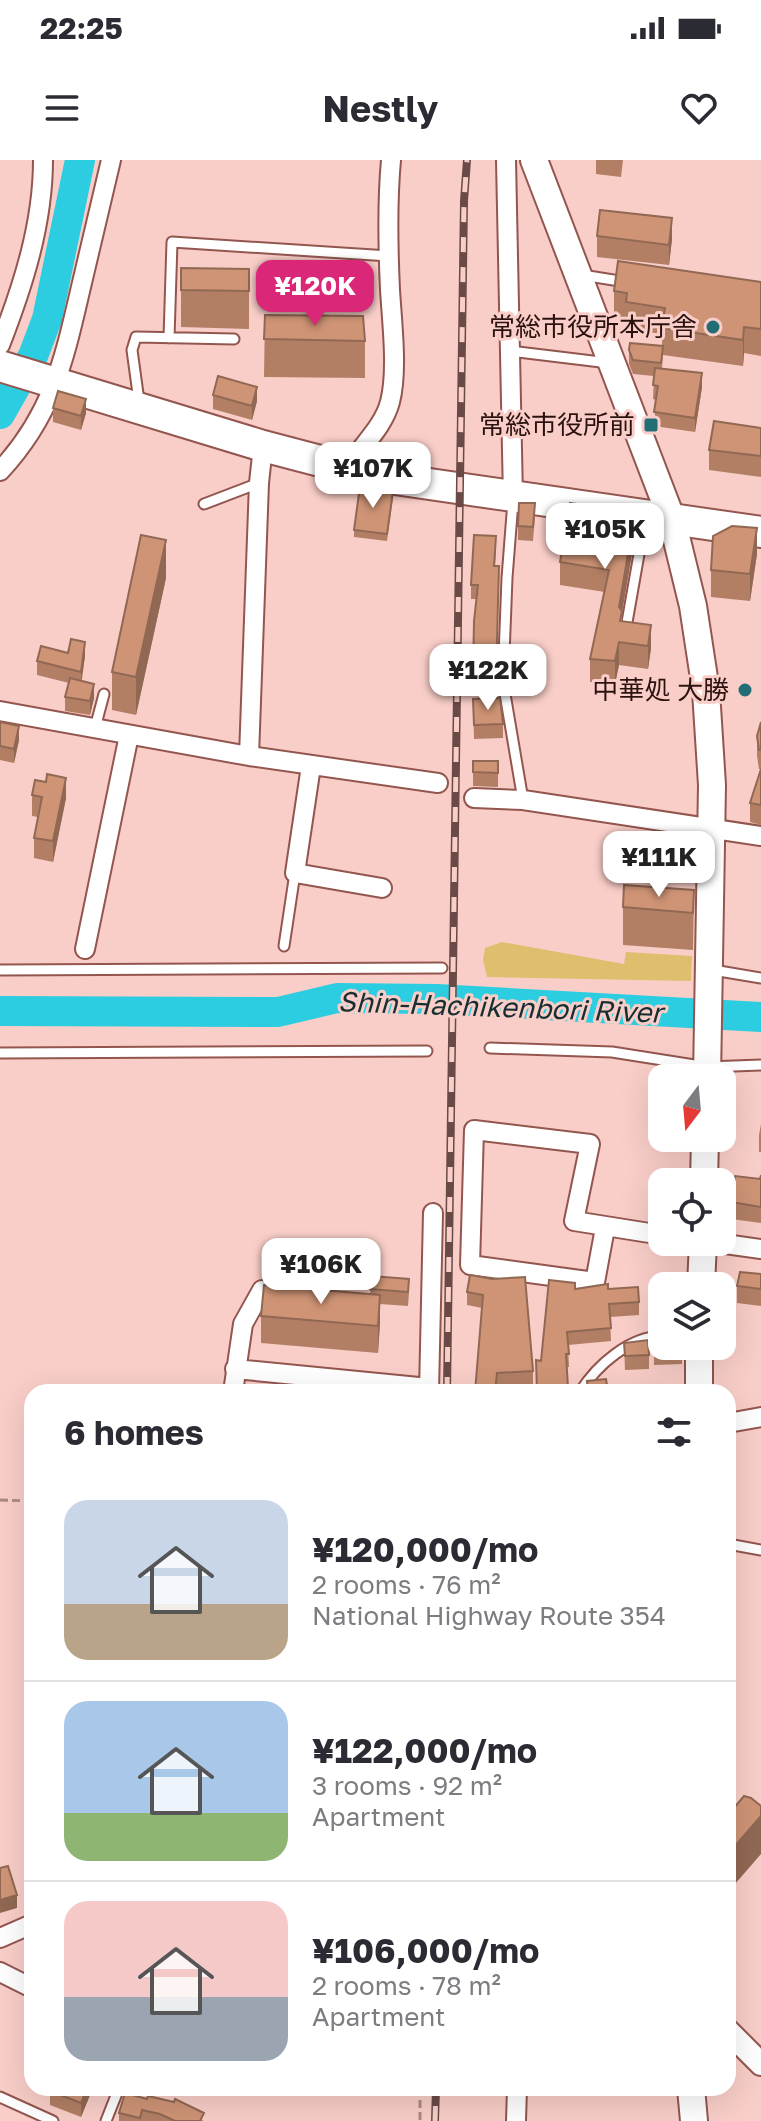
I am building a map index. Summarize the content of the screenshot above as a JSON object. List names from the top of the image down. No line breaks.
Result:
{"water":["Shin-Hachikenbori River"],"places":{"other":["常総市役所本庁舎","中華処 大勝"],"transit":["常総市役所前"]},"north":"bottom","page":{"status":"22:25","header":"Nestly","price":["¥120K","¥107K","¥105K","¥122K","¥111K","¥106K"],"heading":"6 homes","list":[{"name":"¥120,000/mo","note":"2 rooms · 76 m² · National Highway Route 354"},{"name":"¥122,000/mo","note":"3 rooms · 92 m² · Apartment"},{"name":"¥106,000/mo","note":"2 rooms · 78 m² · Apartment"}]}}
